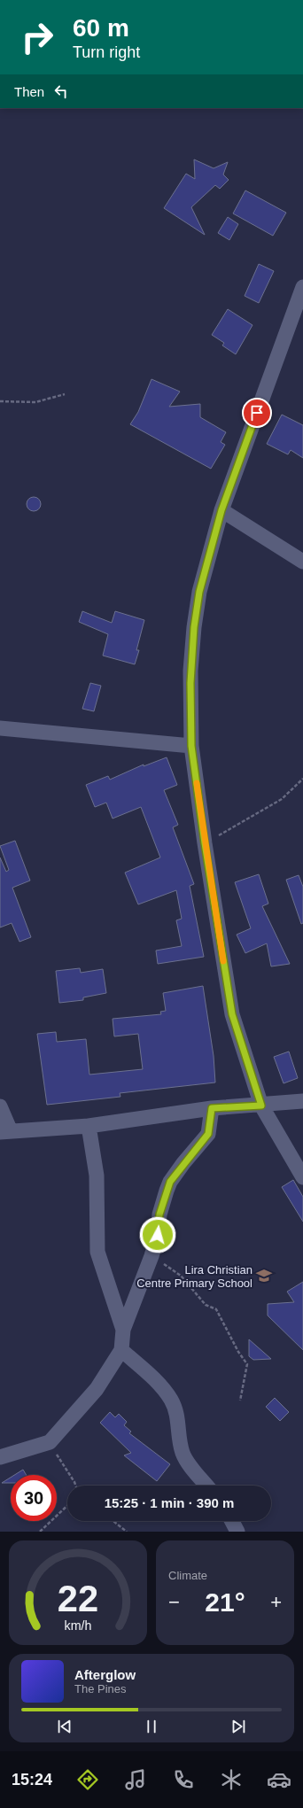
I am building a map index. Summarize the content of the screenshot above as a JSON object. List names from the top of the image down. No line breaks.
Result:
{"places":{"school or university":["Lira Christian Centre Primary School"]},"page":{"turn":["60 m","Turn right"],"then":"Then","limit":"30","trip":"15:25 · 1 min · 390 m","tile":"Climate","heat":["−","21°","+"],"song":["Afterglow","The Pines"],"tabs":"15:24","gauge":["22","km/h"]}}
